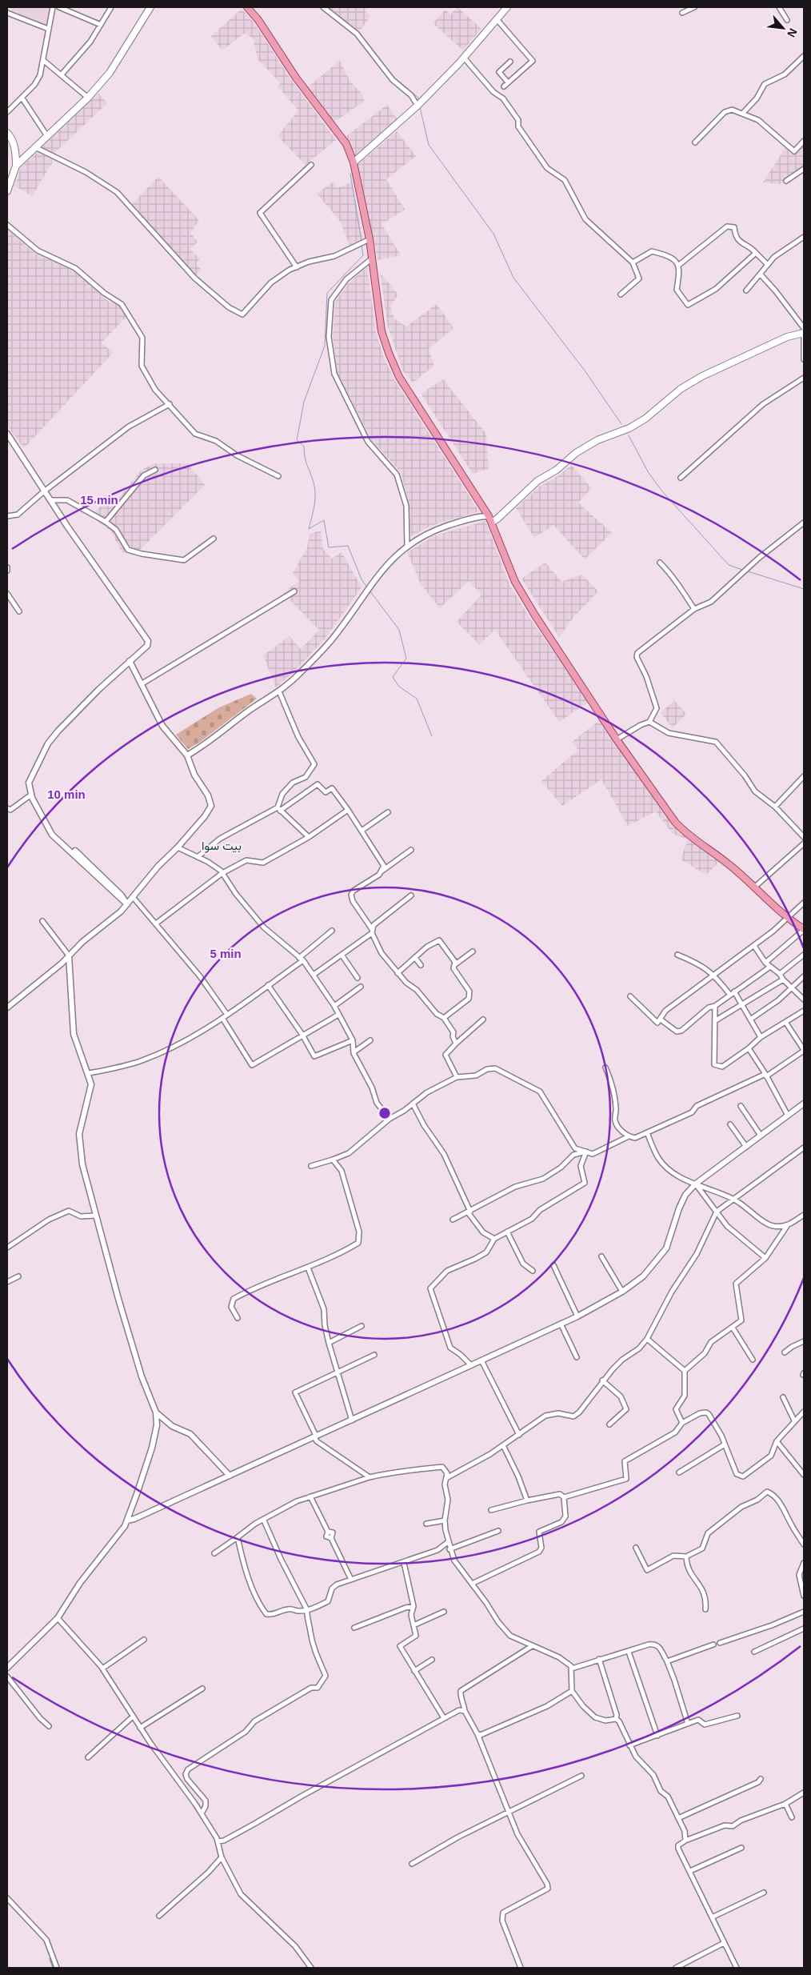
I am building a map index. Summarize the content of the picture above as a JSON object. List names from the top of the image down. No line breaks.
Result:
{"districts":["بيت سوا"],"north":"bottom right","rings":["15 min","10 min","5 min"]}
